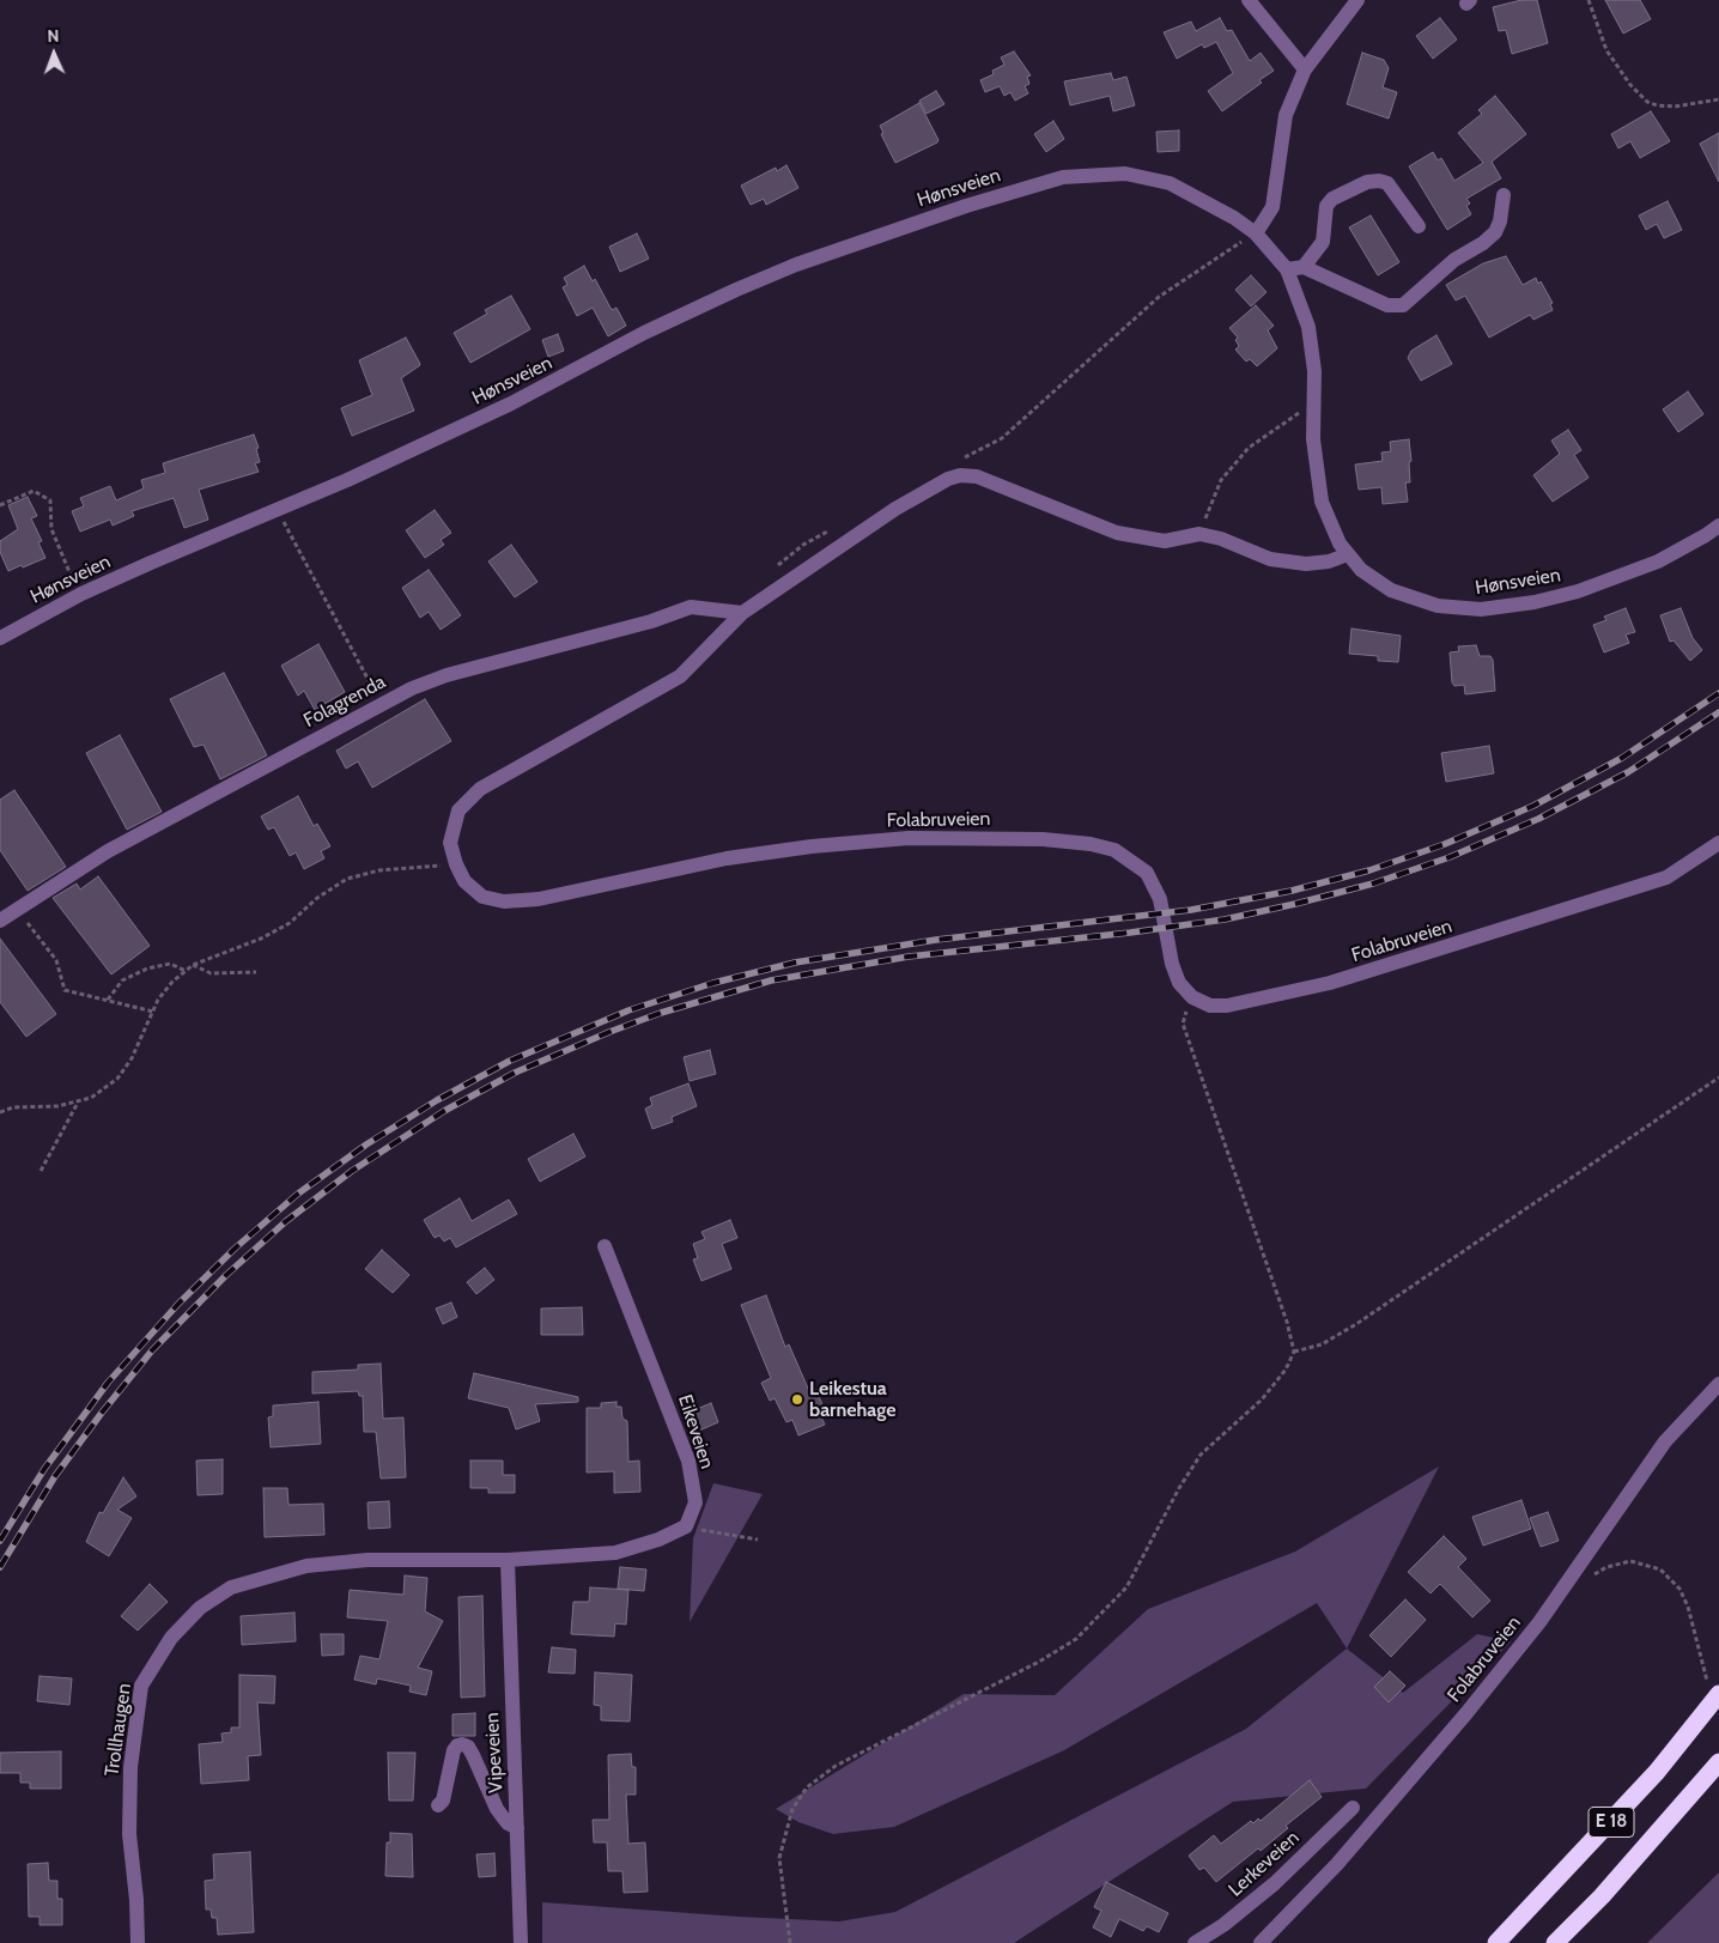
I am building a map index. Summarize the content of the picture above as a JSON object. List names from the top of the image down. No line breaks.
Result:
{"streets":{"highway":["E 18"],"street":["Hønsveien","Folagrenda","Folabruveien","Eikeveien","Trollhaugen","Vipeveien","Lerkeveien"]},"crossings":[["Folagrenda","Folabruveien"],["Trollhaugen","Vipeveien"]],"places":["Leikestua barnehage"],"north":"top"}
